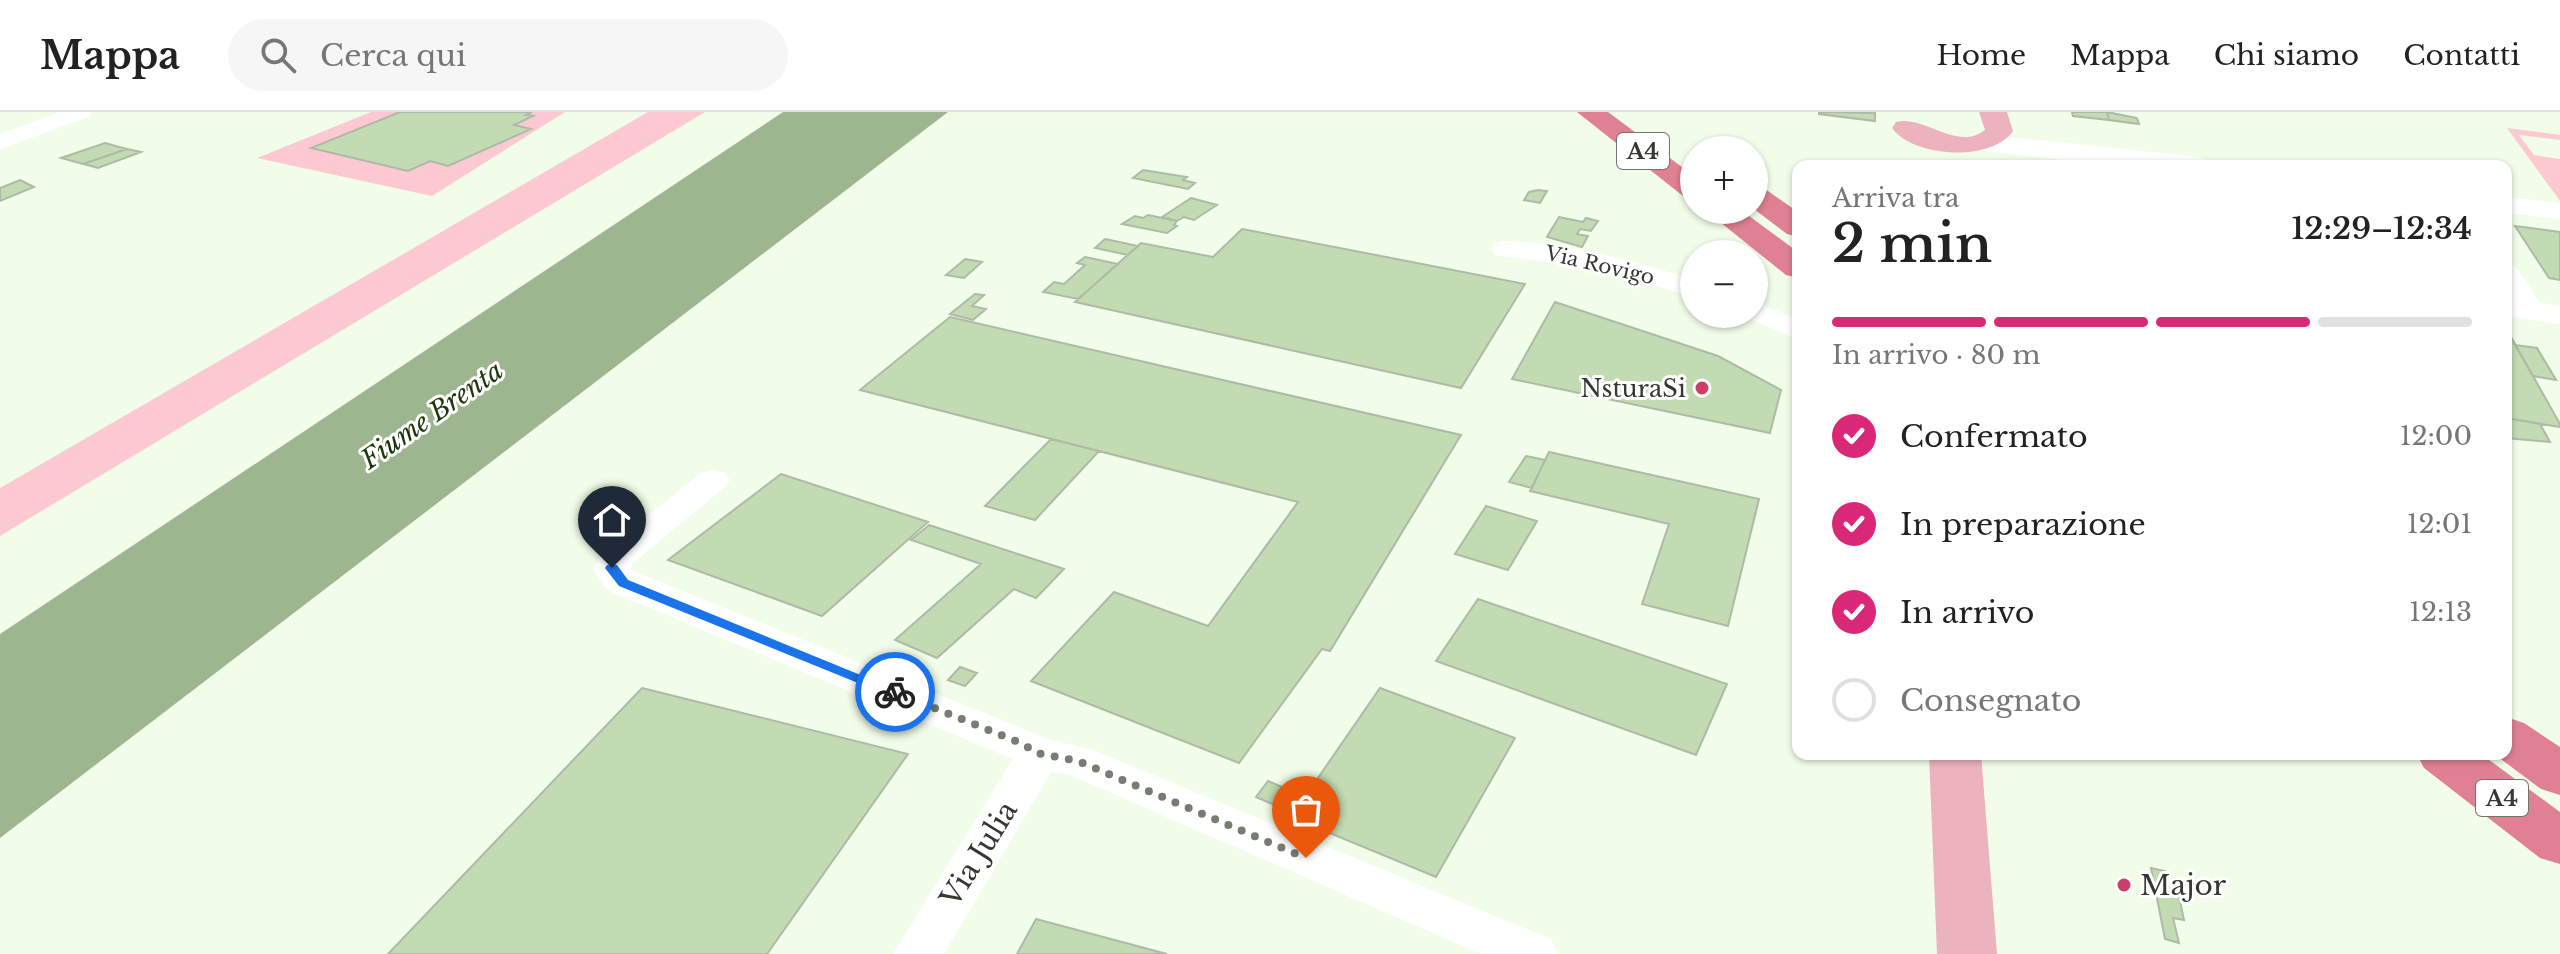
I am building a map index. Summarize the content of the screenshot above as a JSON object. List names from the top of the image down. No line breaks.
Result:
{"streets":{"highway":["A4"],"street":["Via Rovigo","Via Julia"]},"water":["Fiume Brenta"],"places":["NsturaSi","Major"],"page":{"header":"Mappa","search":"Cerca qui","nav":["Home","Mappa","Chi siamo","Contatti"],"map_buttons":["+","−"],"heading":["2 min","Arriva tra","12:29–12:34"],"bar":"In arrivo · 80 m","list":[["Confermato","12:00"],["In preparazione","12:01"],["In arrivo","12:13"],"Consegnato"]}}
